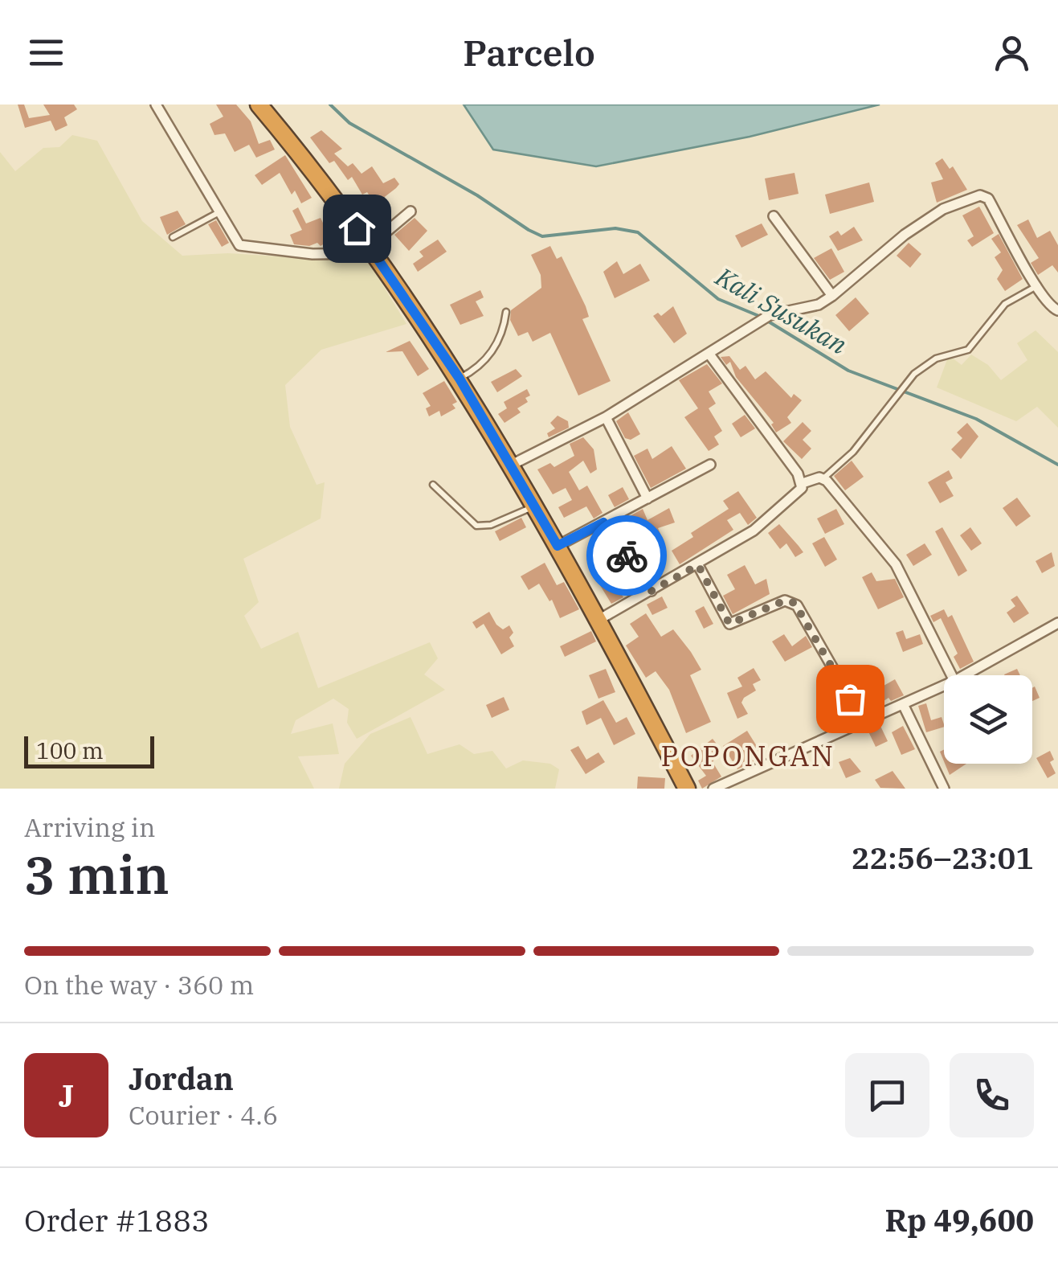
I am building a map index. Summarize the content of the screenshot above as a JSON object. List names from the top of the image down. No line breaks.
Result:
{"districts":["POPONGAN"],"water":["Kali Susukan"],"scale_bar":"100 m","page":{"header":"Parcelo","scale":"100 m","heading":["3 min","Arriving in","22:56–23:01"],"panel":["Jordan","Courier · 4.6","Order #1883","Rp 49,600"],"bar":"On the way · 360 m","round":"J"}}
